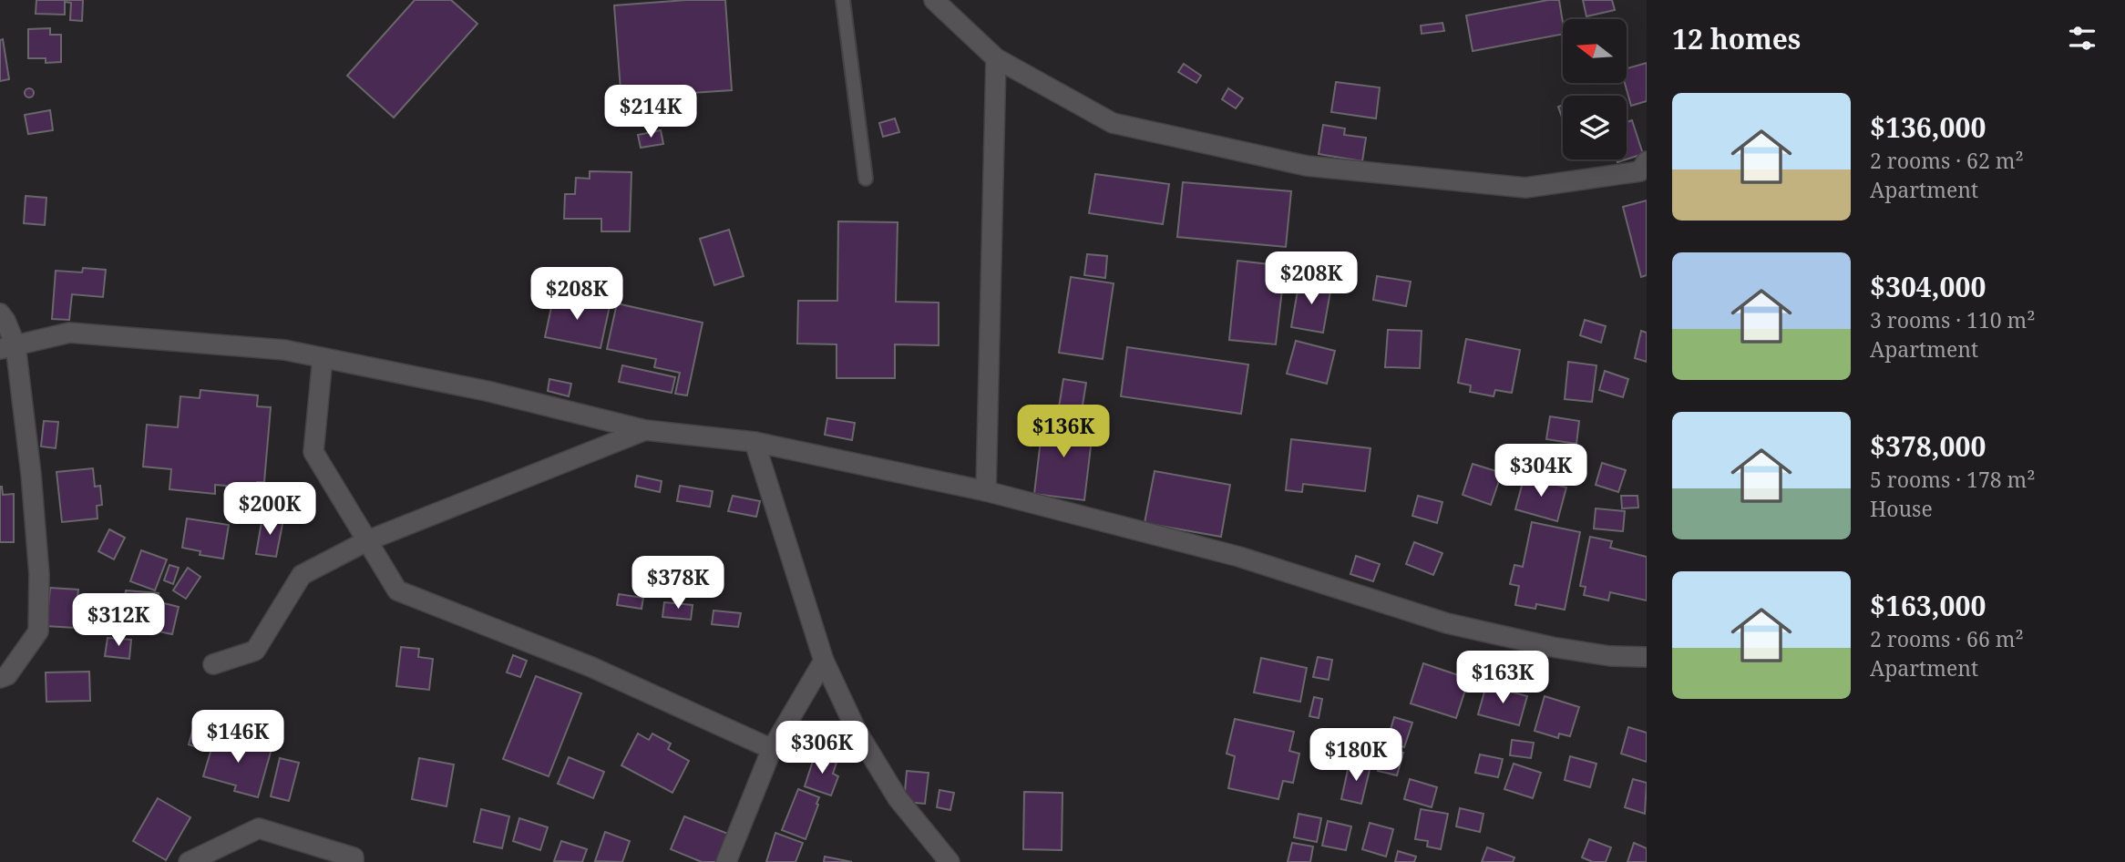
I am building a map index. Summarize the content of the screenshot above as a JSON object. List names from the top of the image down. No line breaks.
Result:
{"north":"left","page":{"heading":"12 homes","list":[{"name":"$136,000","note":"2 rooms · 62 m² · Apartment"},{"name":"$304,000","note":"3 rooms · 110 m² · Apartment"},{"name":"$378,000","note":"5 rooms · 178 m² · House"},{"name":"$163,000","note":"2 rooms · 66 m² · Apartment"}],"price":["$214K","$208K","$208K","$136K","$304K","$200K","$378K","$312K","$163K","$146K","$306K","$180K"]}}
